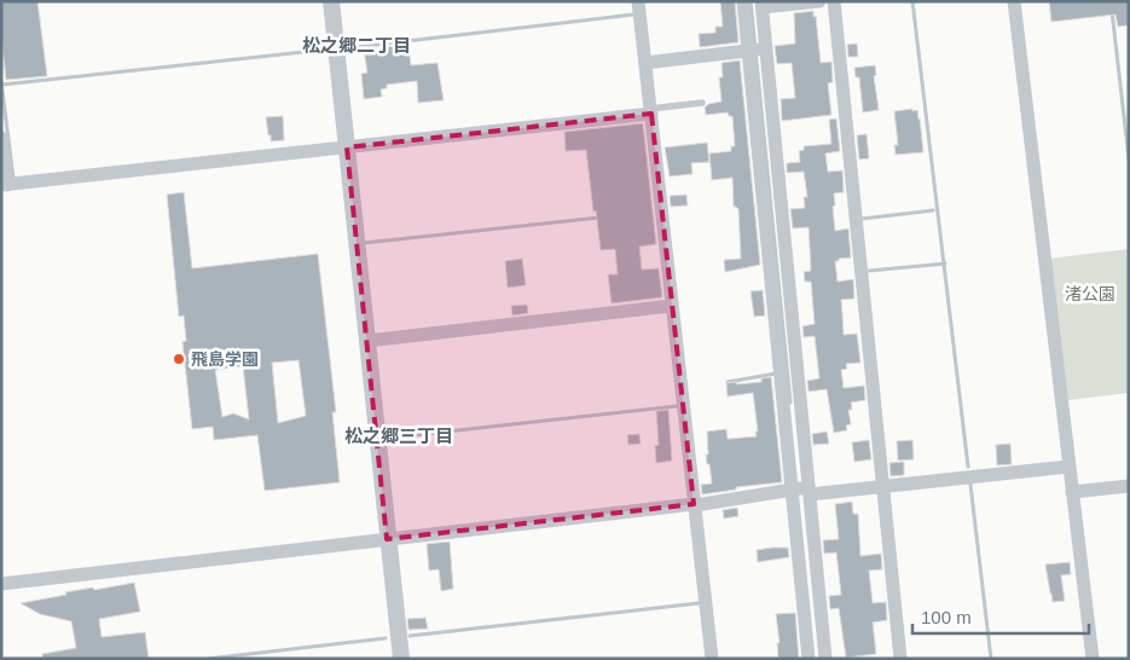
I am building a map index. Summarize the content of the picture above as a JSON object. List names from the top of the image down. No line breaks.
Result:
{"districts":["松之郷二丁目","松之郷三丁目"],"parks":["渚公園"],"places":["飛島学園"],"scale_bar":"100 m"}
